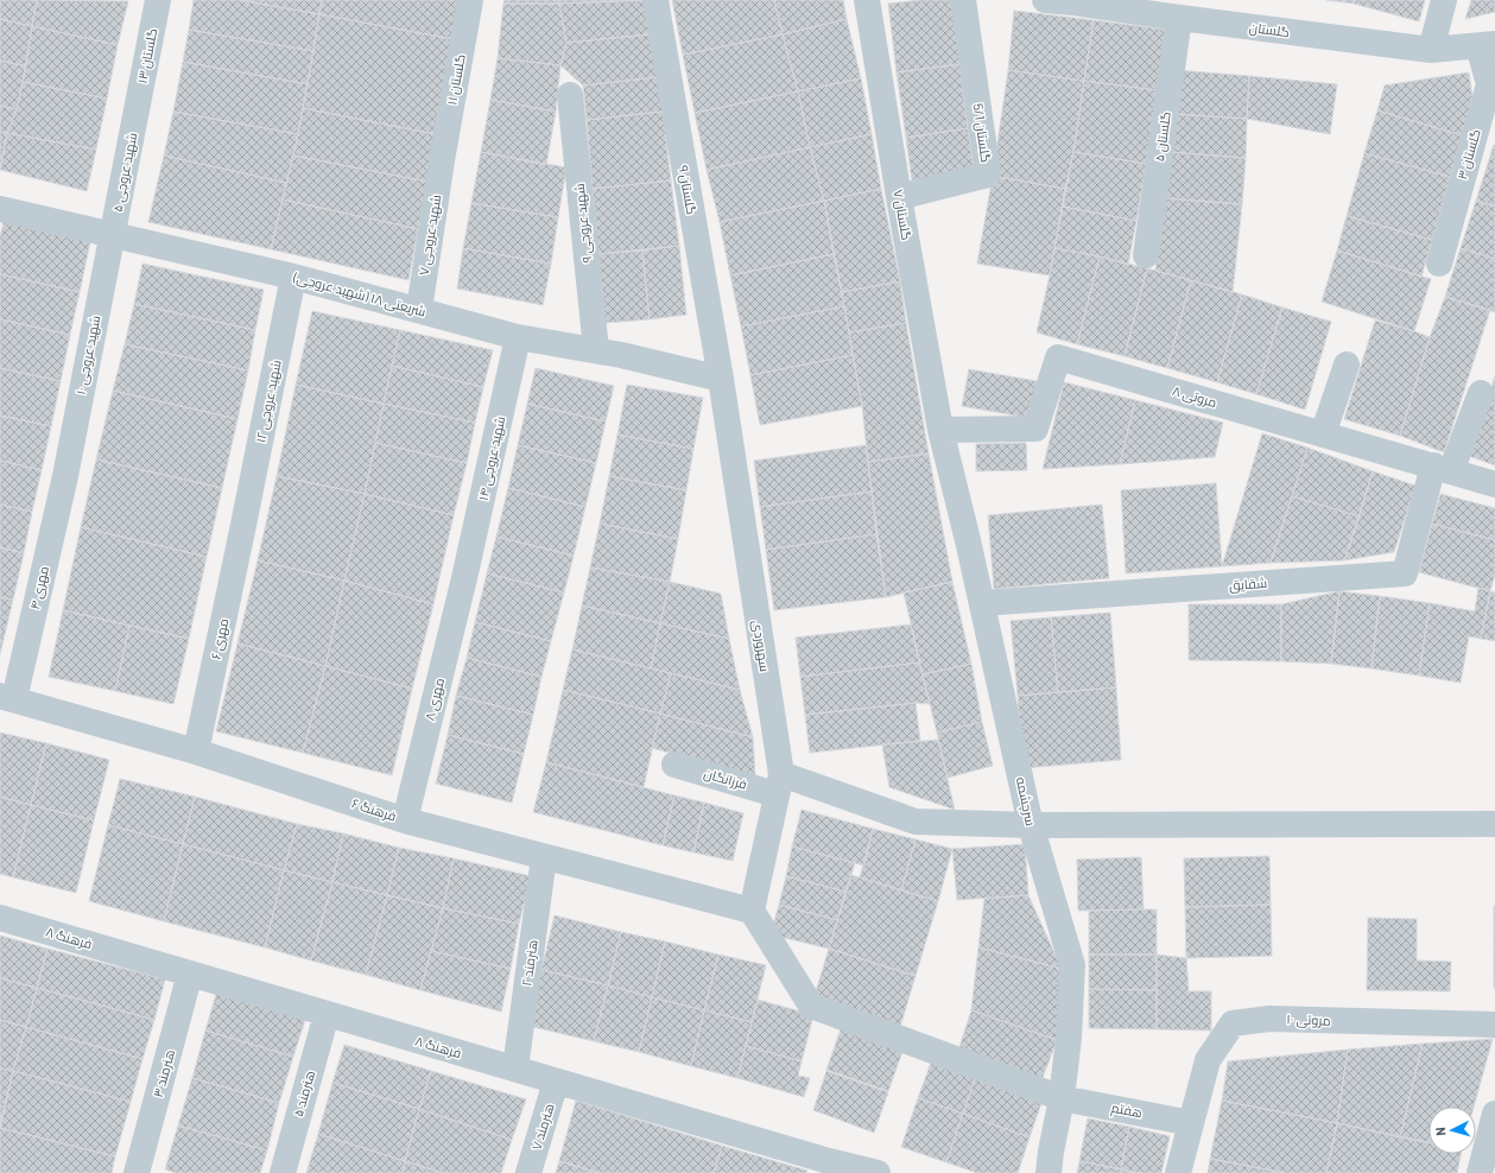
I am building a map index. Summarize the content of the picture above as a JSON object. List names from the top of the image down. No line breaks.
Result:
{"streets":{"street":["گلستان","گلستان ۱۳","گلستان ۱۱","گلستان 5/1","گلستان ۵","گلستان ۳","شهید عروجی ۵","گلستان ۹","گلستان ۷","شهید عروجی ۹","شهید عروجی ۷","شریعتی ۱۸ (شهید عروجی)","شهید عروجی ۱۰","مروتی ۸","شهید عروجی ۱۲","شهید عروجی ۱۴","شقایق","مهری ۴","مهری ۶","سهروردی","مهری ۸","فرزانگان","سرچشمه","فرهنگ ۶","فرهنگ ۸","هنرمند ۲","مروتی ۱۰","هنرمند ۳","هنرمند ۵","هفتم","هنرمند ۷"]},"crossings":[["گلستان","گلستان ۵"],["گلستان","گلستان ۳"],["گلستان ۱۳","شهید عروجی ۵"],["گلستان ۱۱","شهید عروجی ۷"],["گلستان 5/1","گلستان ۷"],["شهید عروجی ۵","شریعتی ۱۸ (شهید عروجی)"],["شهید عروجی ۵","شهید عروجی ۱۰"],["گلستان ۹","شریعتی ۱۸ (شهید عروجی)"],["گلستان ۹","سهروردی"],["گلستان ۷","مروتی ۸"],["گلستان ۷","سرچشمه"],["شهید عروجی ۹","شریعتی ۱۸ (شهید عروجی)"],["شهید عروجی ۷","شریعتی ۱۸ (شهید عروجی)"],["شریعتی ۱۸ (شهید عروجی)","شهید عروجی ۱۰"],["شریعتی ۱۸ (شهید عروجی)","شهید عروجی ۱۲"],["شریعتی ۱۸ (شهید عروجی)","شهید عروجی ۱۴"],["شریعتی ۱۸ (شهید عروجی)","سهروردی"],["شهید عروجی ۱۰","مهری ۴"],["مروتی ۸","شقایق"],["مروتی ۸","سرچشمه"],["شهید عروجی ۱۲","مهری ۶"],["شهید عروجی ۱۴","مهری ۸"],["شقایق","سرچشمه"],["مهری ۴","فرهنگ ۶"],["مهری ۶","فرهنگ ۶"],["سهروردی","فرزانگان"],["سهروردی","فرهنگ ۶"],["سهروردی","هفتم"],["مهری ۸","فرهنگ ۶"],["فرزانگان","سرچشمه"],["سرچشمه","هفتم"],["فرهنگ ۶","هنرمند ۲"],["فرهنگ ۶","هفتم"],["فرهنگ ۸","هنرمند ۲"],["فرهنگ ۸","هنرمند ۳"],["فرهنگ ۸","هنرمند ۵"],["فرهنگ ۸","هنرمند ۷"],["مروتی ۱۰","هفتم"]],"north":"left"}
